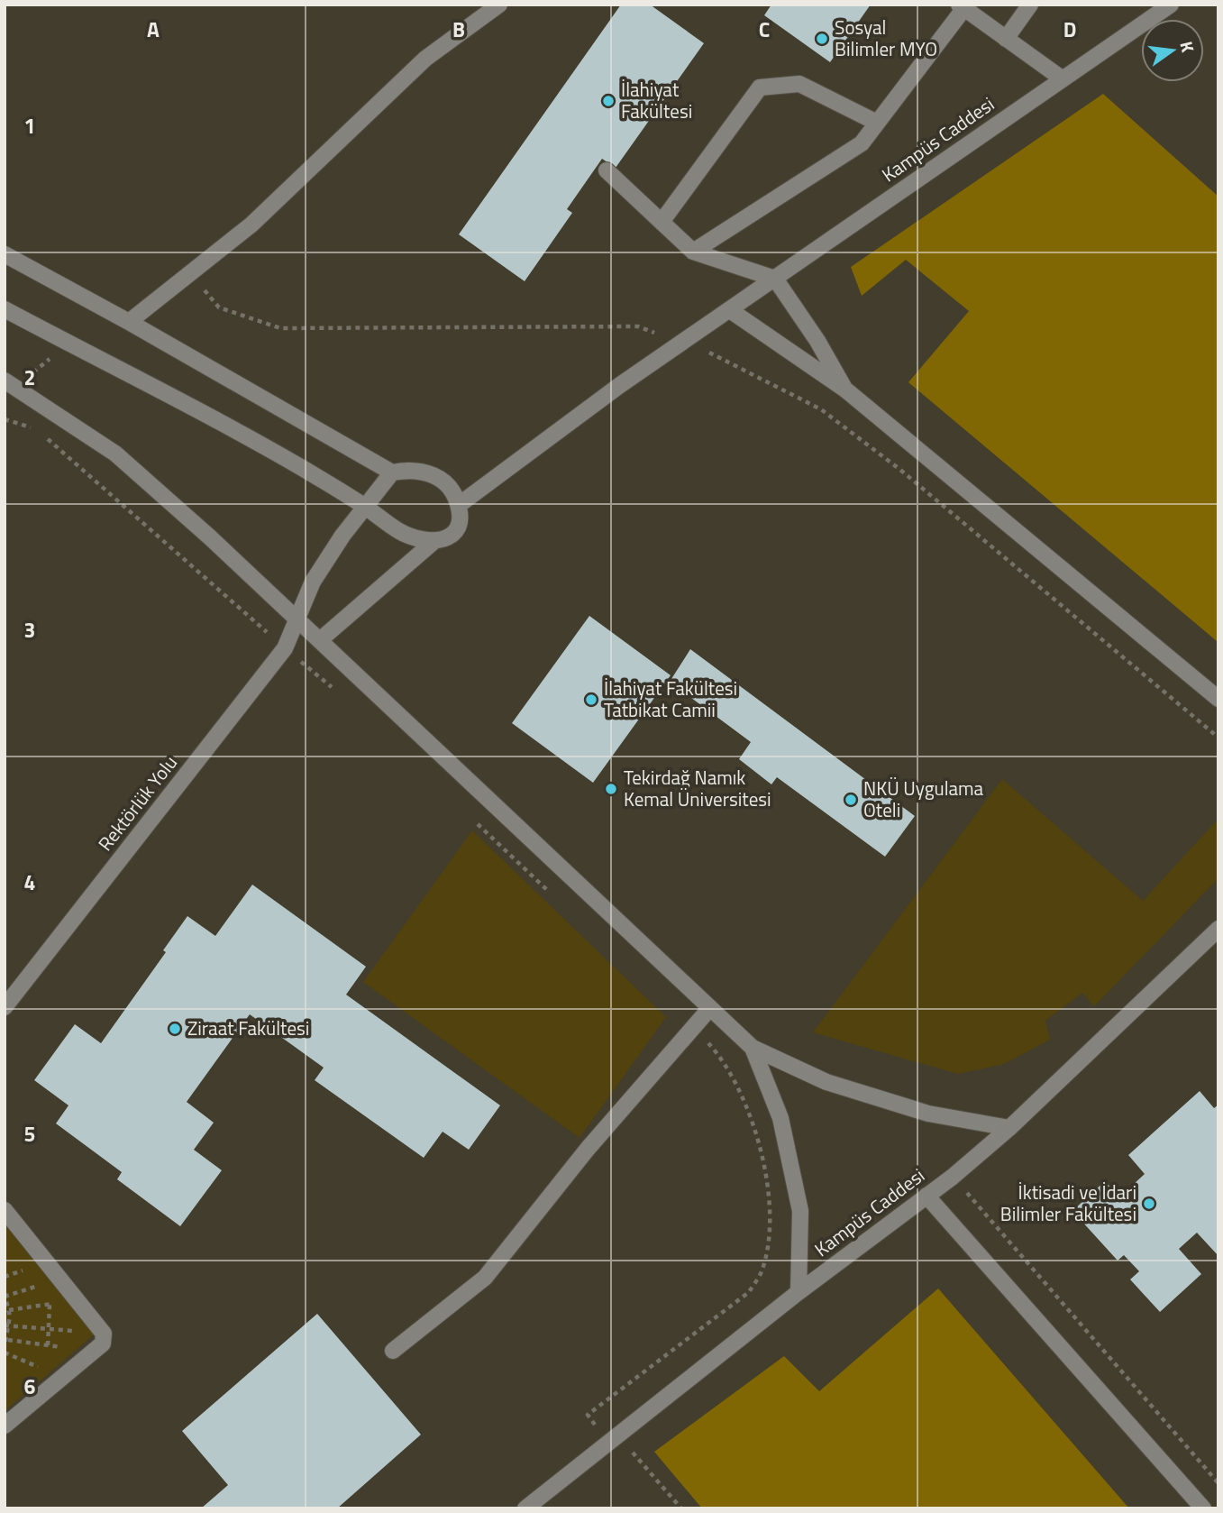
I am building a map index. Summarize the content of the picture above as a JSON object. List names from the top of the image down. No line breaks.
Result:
{"streets":{"street":["Kampüs Caddesi","Rektörlük Yolu"]},"crossings":[["Kampüs Caddesi","Rektörlük Yolu"]],"places":["Sosyal Bilimler MYO","İlahiyat Fakültesi","İlahiyat Fakültesi Tatbikat Camii","Tekirdağ Namık Kemal Üniversitesi","NKÜ Uygulama Oteli","Ziraat Fakültesi","İktisadi ve İdari Bilimler Fakültesi"],"north":"right","grid":{"columns":["A","B","C","D"],"rows":["1","2","3","4","5","6"]}}
